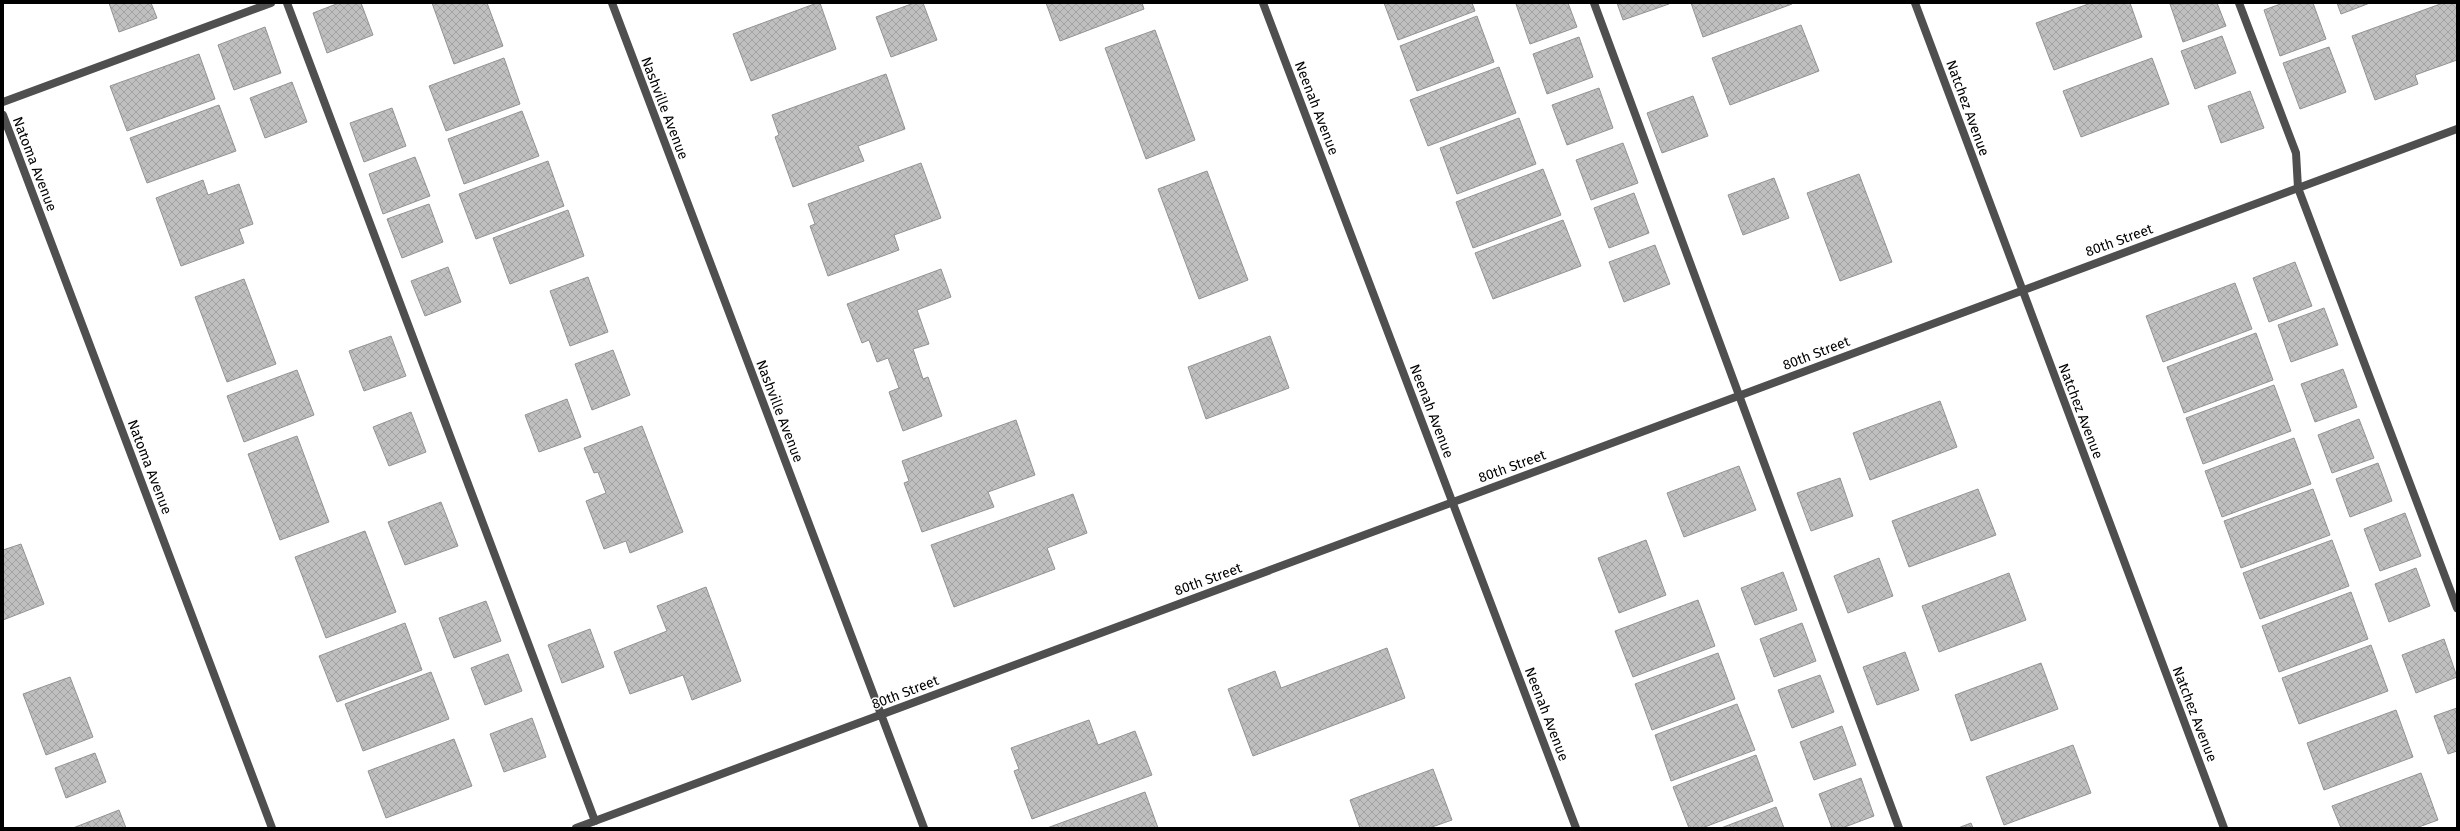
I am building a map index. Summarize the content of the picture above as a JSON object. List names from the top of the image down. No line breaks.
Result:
{"streets":{"street":["Nashville Avenue","Neenah Avenue","Natchez Avenue","Natoma Avenue","80th Street"]},"crossings":[["Nashville Avenue","80th Street"],["Neenah Avenue","80th Street"],["Natchez Avenue","80th Street"]]}
